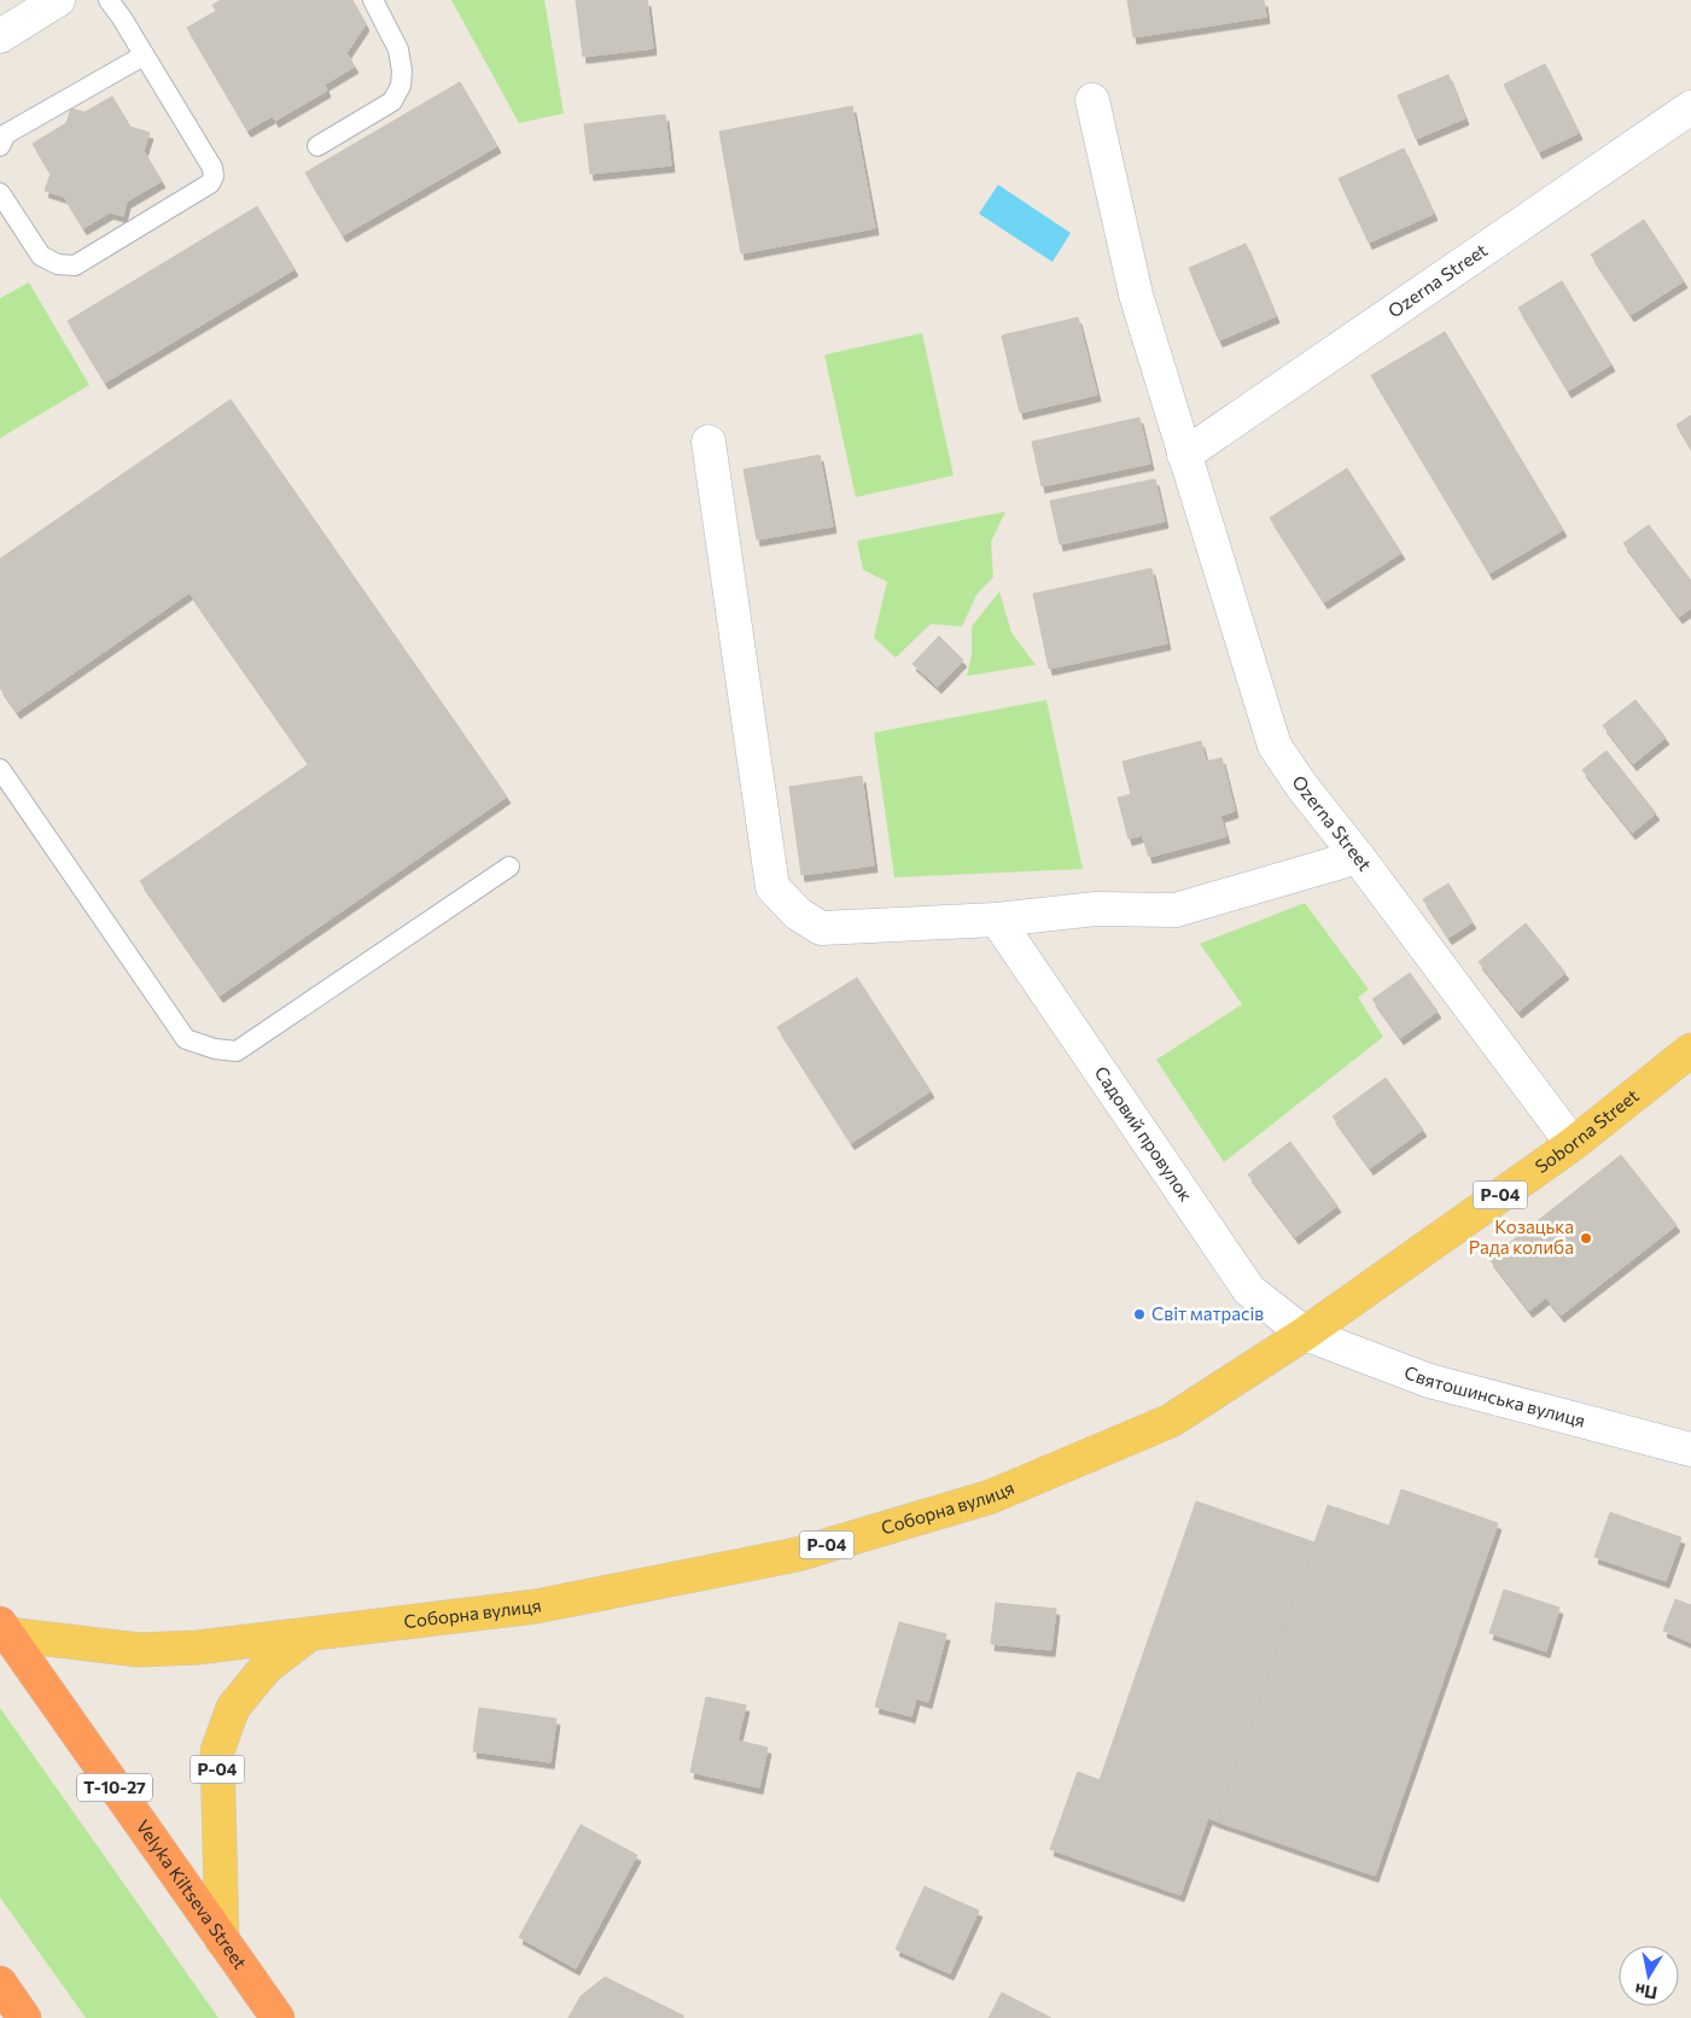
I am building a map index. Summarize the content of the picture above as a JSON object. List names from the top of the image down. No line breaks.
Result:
{"streets":{"highway":["Т-10-27","Velyka Kiltseva Street"],"main road":["Soborna Street","Р-04","Соборна вулиця"],"street":["Ozerna Street","Садовий провулок","Святошинська вулиця"]},"crossings":[["Ozerna Street","Soborna Street"],["Soborna Street","Садовий провулок"],["Soborna Street","Святошинська вулиця"],["Soborna Street","Соборна вулиця"],["Садовий провулок","Святошинська вулиця"],["Садовий провулок","Соборна вулиця"],["Р-04","Соборна вулиця"],["Р-04","Velyka Kiltseva Street"],["Святошинська вулиця","Соборна вулиця"],["Соборна вулиця","Velyka Kiltseva Street"]],"places":["Козацька Рада колиба","Світ матрасів"],"north":"bottom"}
